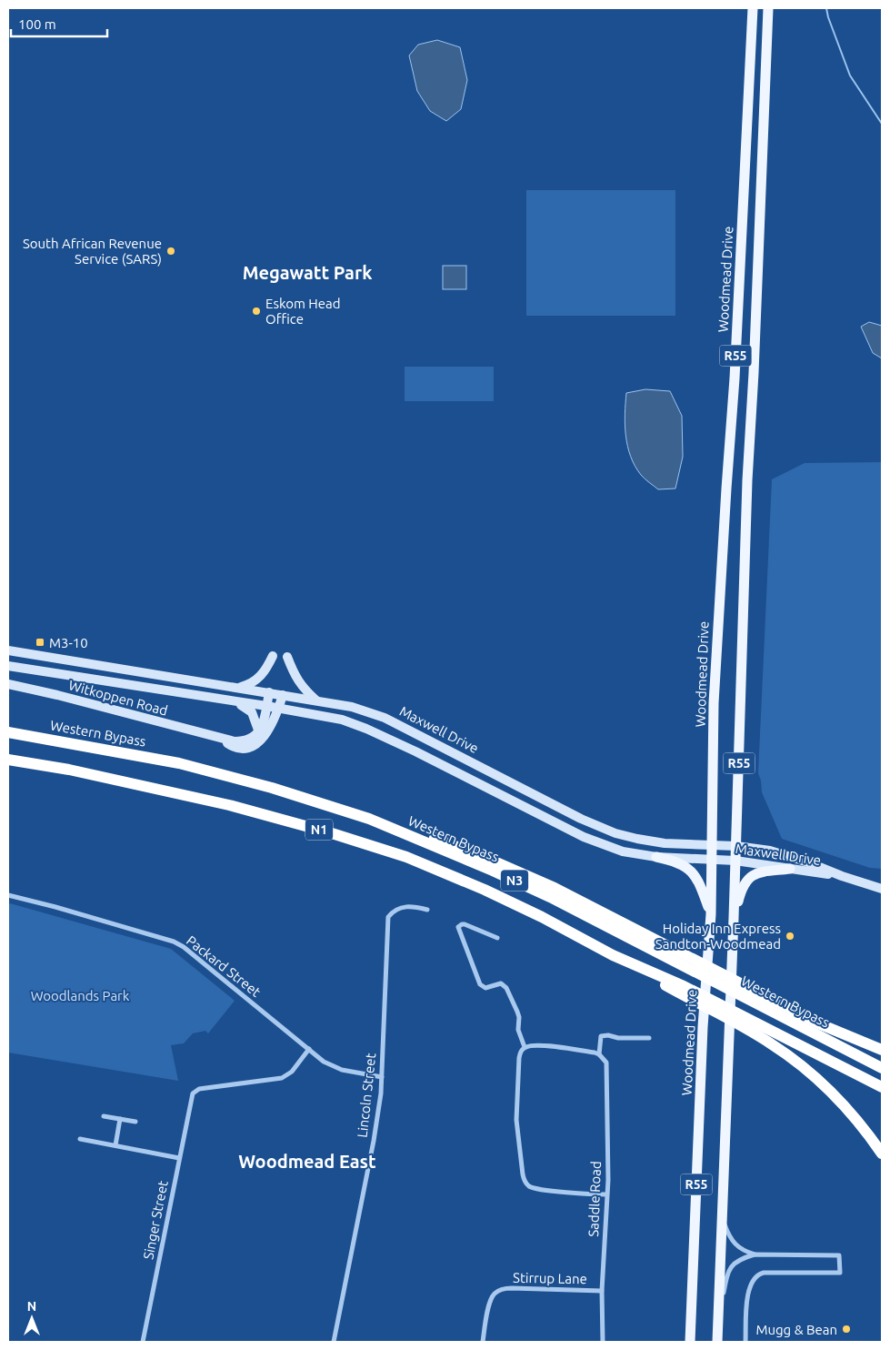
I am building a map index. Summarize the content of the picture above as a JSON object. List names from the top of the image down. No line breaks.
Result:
{"streets":{"highway":["Western Bypass","N1","N3"],"main road":["Woodmead Drive","R55","Witkoppen Road","Maxwell Drive"],"street":["Packard Street","Lincoln Street","Saddle Road","Singer Street","Stirrup Lane"]},"crossings":[["Woodmead Drive","Maxwell Drive"],["R55","Maxwell Drive"],["Witkoppen Road","Maxwell Drive"],["Packard Street","Lincoln Street"],["Packard Street","Singer Street"],["Saddle Road","Stirrup Lane"]],"districts":["Megawatt Park","Woodmead East"],"parks":["Woodlands Park"],"places":{"other":["South African Revenue Service (SARS)","Eskom Head Office","Holiday Inn Express Sandton-Woodmead","Mugg & Bean"],"transit":["M3-10"]},"scale_bar":"100 m","north":"top"}
